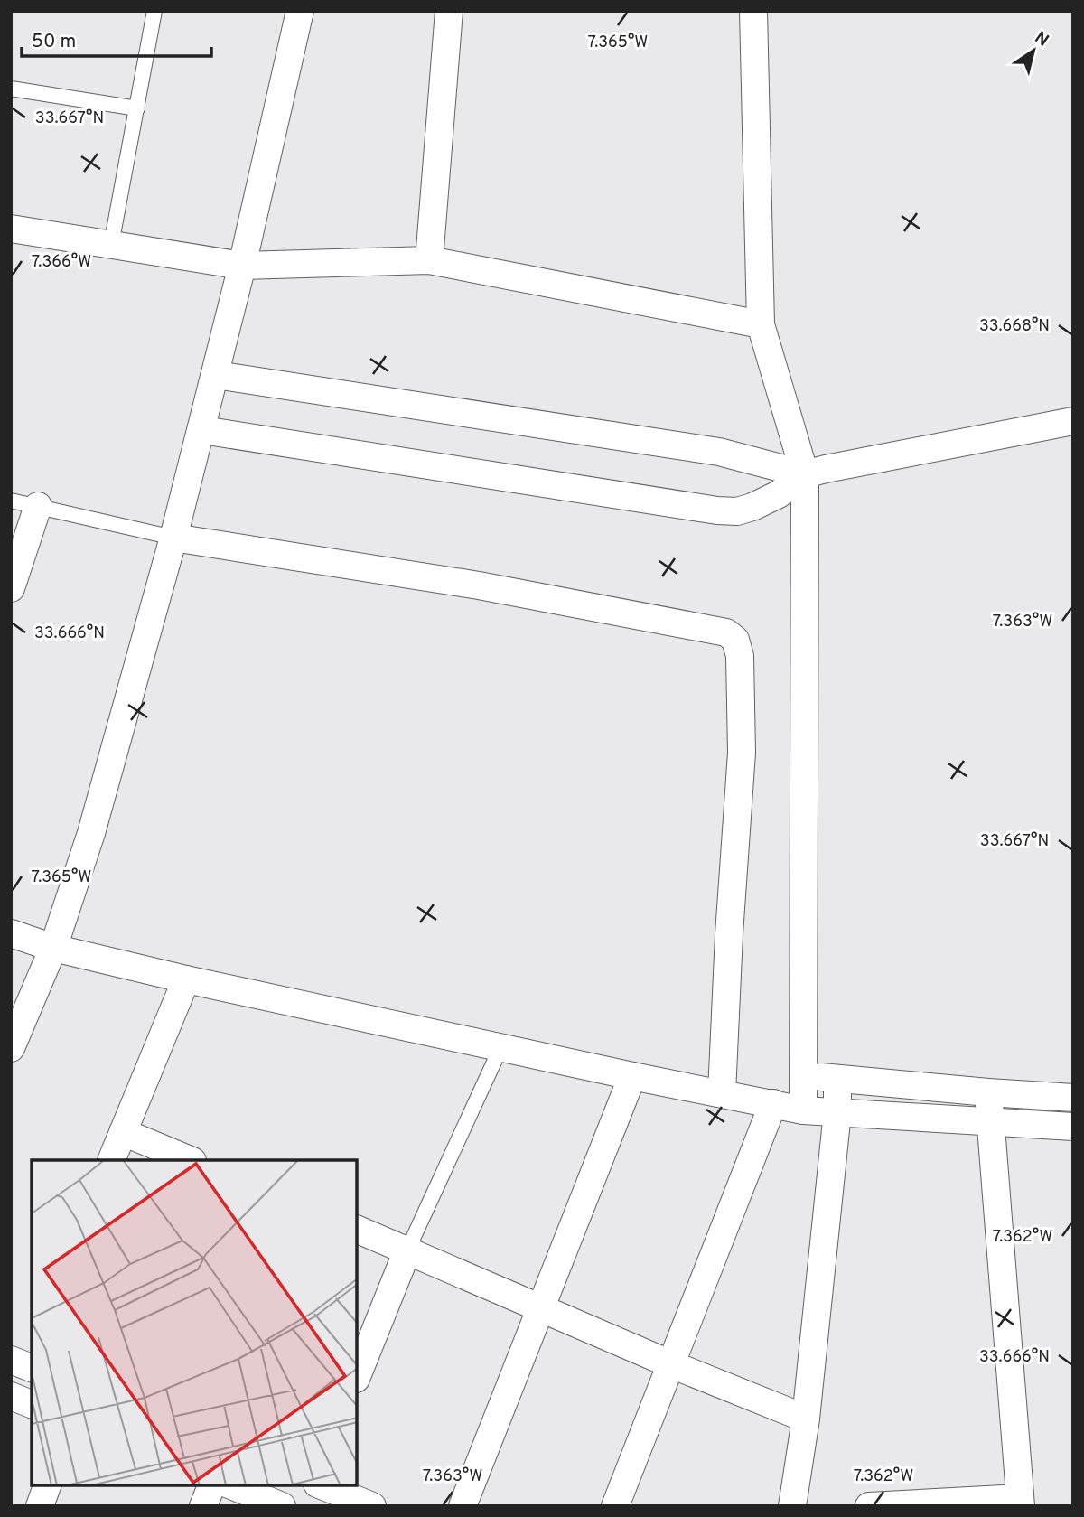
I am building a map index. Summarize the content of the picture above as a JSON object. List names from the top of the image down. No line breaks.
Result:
{"scale_bar":"50 m","north":"top right","coordinates":["7.365°W","33.667°N","7.366°W","33.668°N","7.363°W","33.666°N","7.362°W"]}
